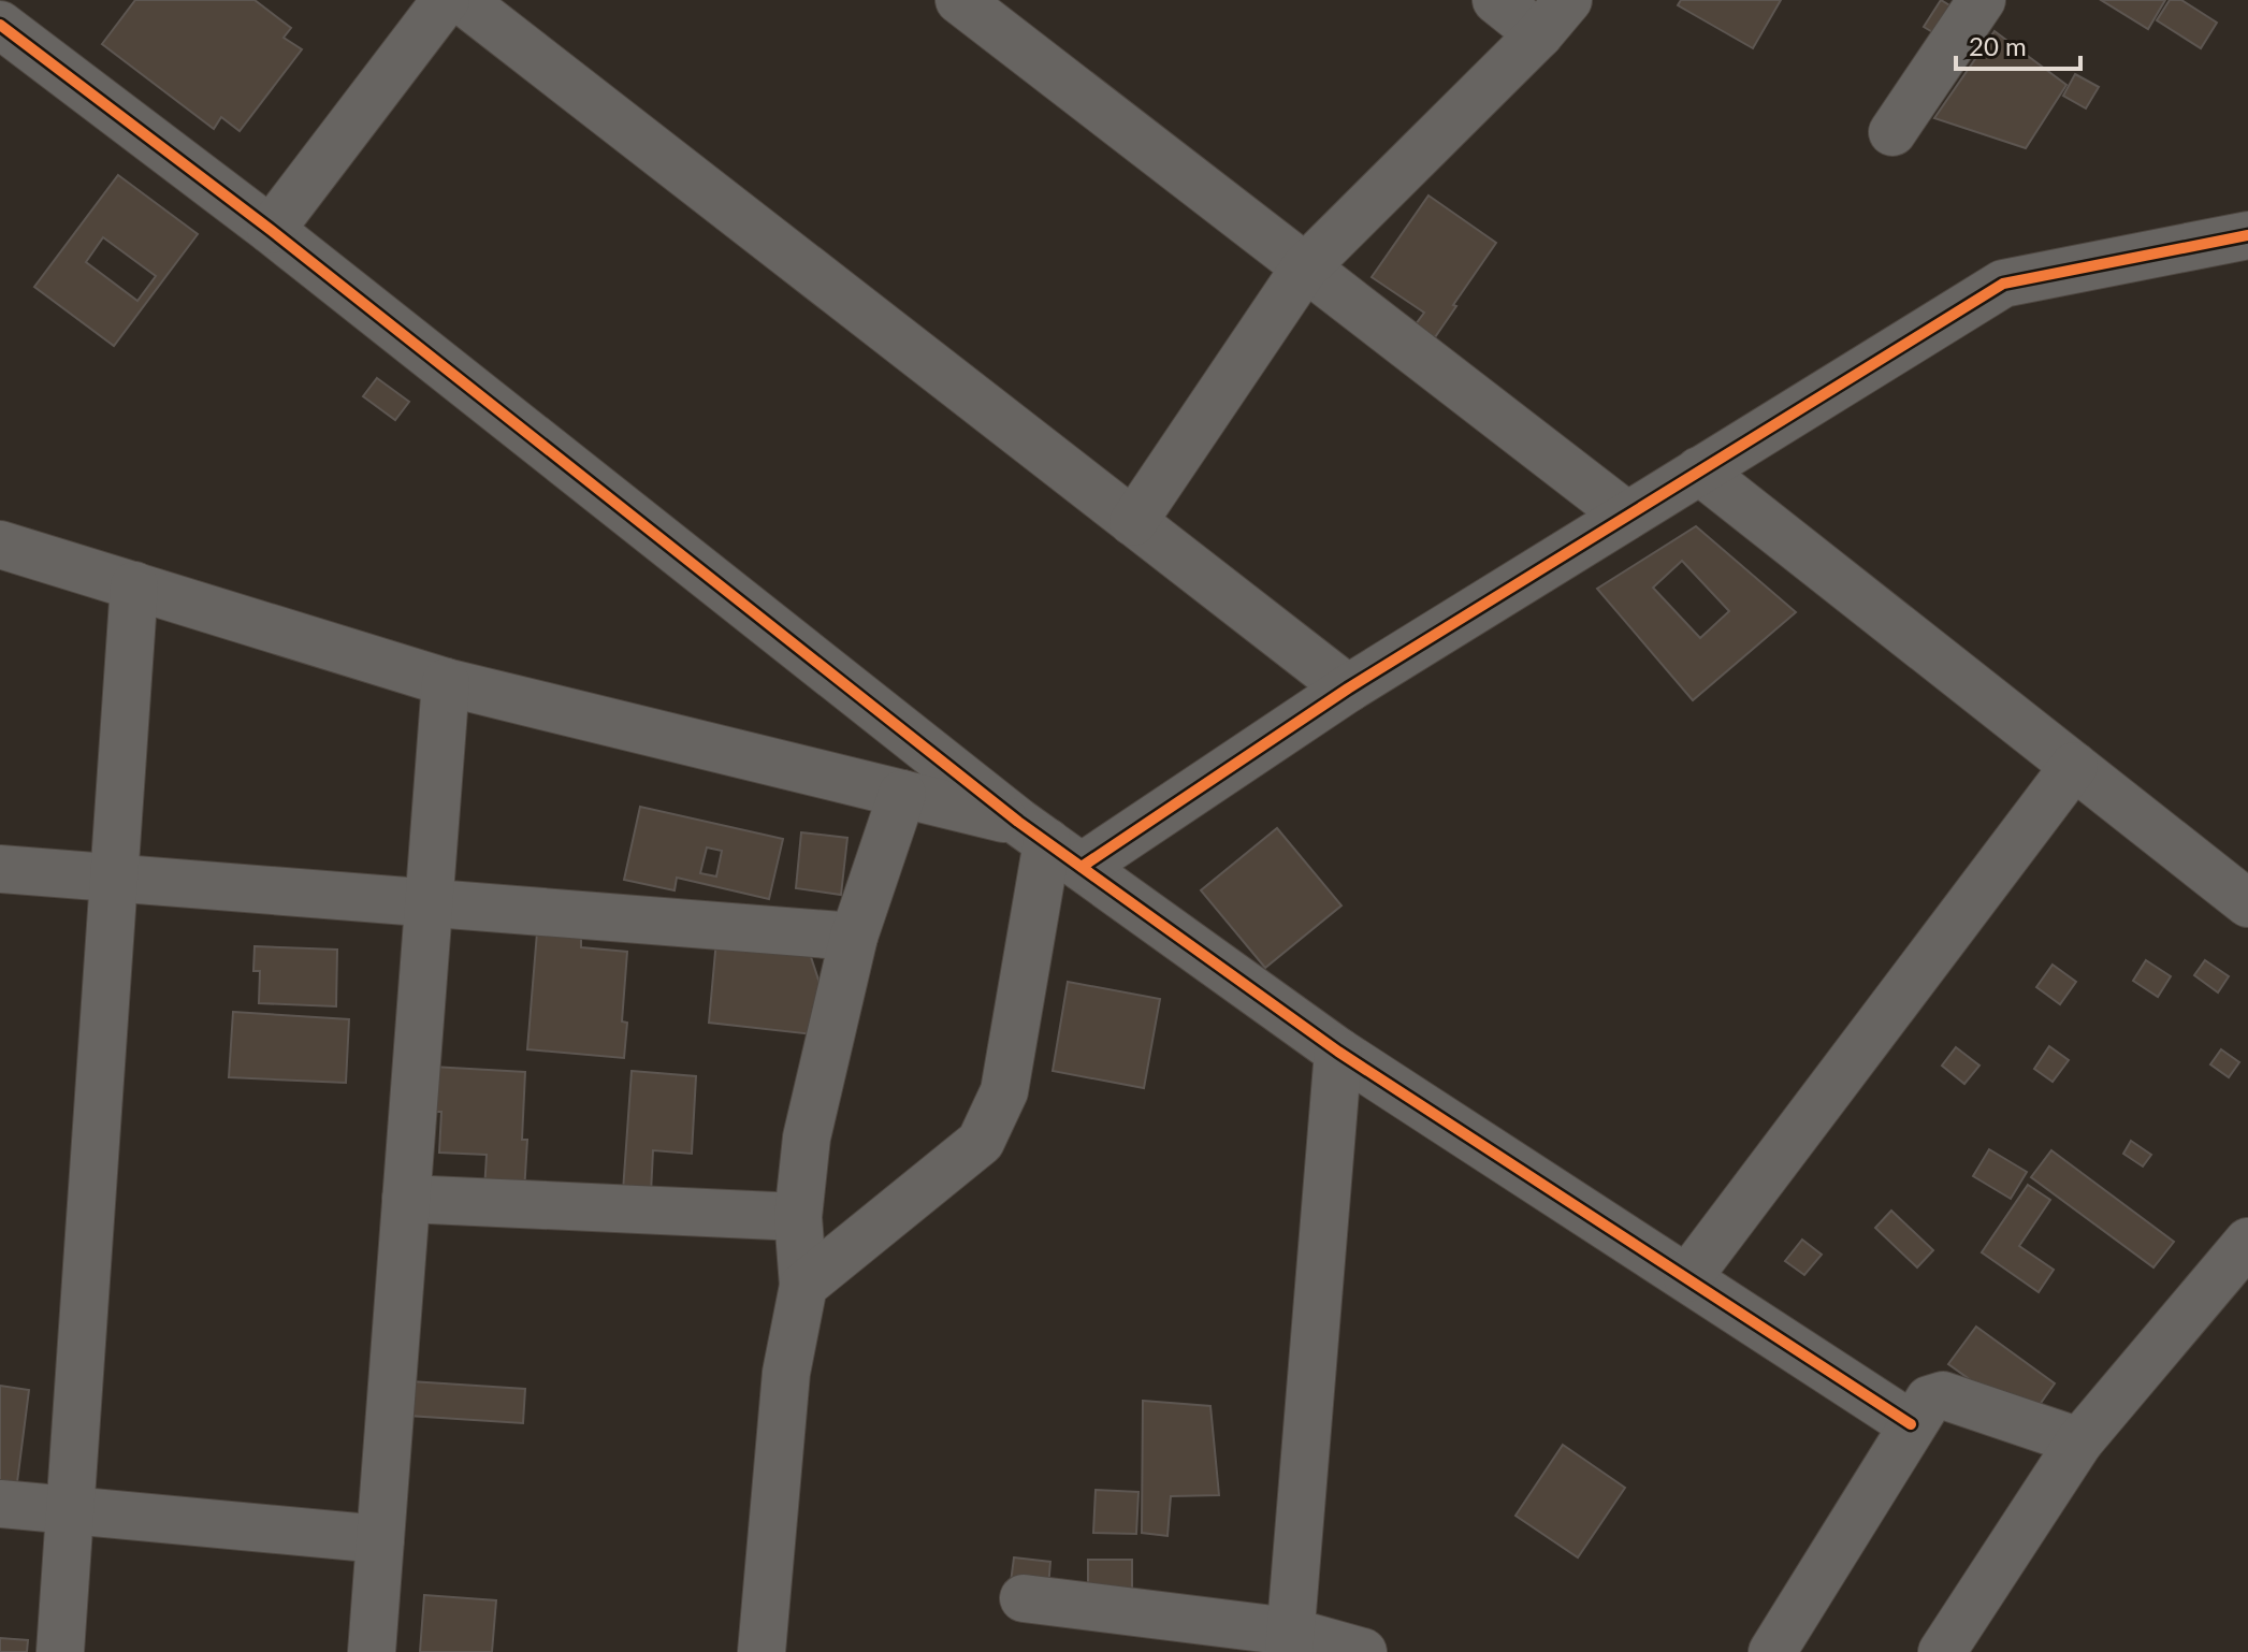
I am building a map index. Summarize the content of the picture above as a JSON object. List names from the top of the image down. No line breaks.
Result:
{"scale_bar":"20 m"}
